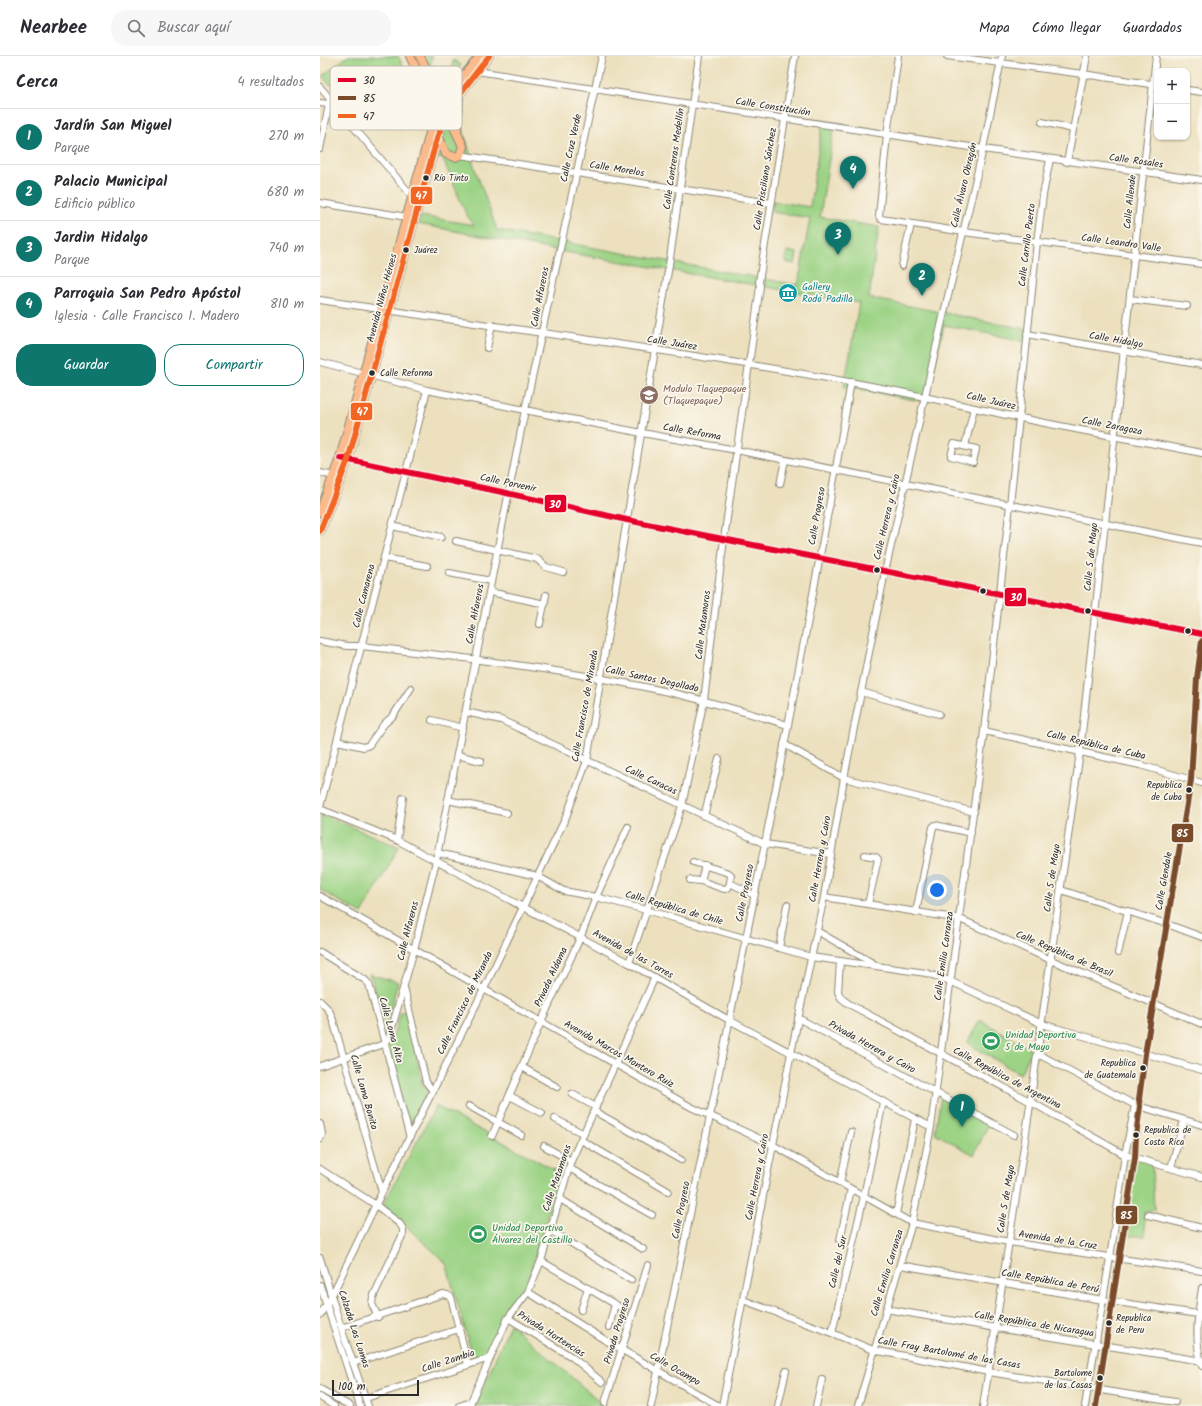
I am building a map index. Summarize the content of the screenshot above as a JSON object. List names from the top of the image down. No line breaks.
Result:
{"streets":{"main road":["Avenida Niños Héroes"],"street":["Calle Constitución","Calle Cruz Verde","Calle Contreras Medellín","Calle Rosales","Calle Morelos","Calle Prisciliano Sánchez","Calle Álvaro Obregón","Calle Allende","Calle Leandro Valle","Calle Carrillo Puerto","Calle Alfareros","Calle Hidalgo","Calle Juárez","Calle Zaragoza","Calle Reforma","Calle Porvenir","Calle Progreso","Calle Herrera y Cairo","Calle 5 de Mayo","Calle Camarena","Calle Matamoros","Calle Santos Degollado","Calle Francisco de Miranda","Calle República de Cuba","Calle Caracas","Calle Glendale","Calle República de Chile","Avenida de las Torres","Calle República de Brasil","Calle Emilio Carranza","Privada Aldama","Calle Loma Alta","Privada Herrera y Cairo","Avenida Marcos Montero Ruiz","Calle República de Argentina","Calle Loma Bonita","Avenida de la Cruz","Calle del Sur","Calle República de Perú","Calle República de Nicaragua","Calzada Las Lomas","Privada Progreso","Privada Hortencias","Calle Fray Bartolomé de las Casas","Calle Zambia","Calle Ocampo"]},"crossings":[["Calle Constitución","Calle Cruz Verde"],["Calle Constitución","Calle Contreras Medellín"],["Calle Constitución","Calle Rosales"],["Calle Constitución","Calle Prisciliano Sánchez"],["Calle Constitución","Calle Álvaro Obregón"],["Calle Constitución","Calle Carrillo Puerto"],["Calle Constitución","Avenida Niños Héroes"],["Calle Cruz Verde","Calle Morelos"],["Calle Cruz Verde","Calle Alfareros"],["Calle Contreras Medellín","Calle Morelos"],["Calle Contreras Medellín","Calle Francisco de Miranda"],["Calle Rosales","Calle Allende"],["Calle Morelos","Calle Prisciliano Sánchez"],["Calle Prisciliano Sánchez","Calle Matamoros"],["Calle Álvaro Obregón","Calle Herrera y Cairo"],["Calle Allende","Calle Leandro Valle"],["Calle Allende","Calle Hidalgo"],["Calle Allende","Calle 5 de Mayo"],["Calle Leandro Valle","Calle Carrillo Puerto"],["Calle Carrillo Puerto","Calle Hidalgo"],["Calle Carrillo Puerto","Calle Emilio Carranza"],["Calle Alfareros","Calle Juárez"],["Calle Alfareros","Calle Reforma"],["Calle Alfareros","Calle Porvenir"],["Calle Alfareros","Calle Santos Degollado"],["Calle Alfareros","Calle Francisco de Miranda"],["Calle Alfareros","Calle Caracas"],["Calle Alfareros","Calle República de Chile"],["Calle Alfareros","Avenida de las Torres"],["Calle Alfareros","Calle Loma Alta"],["Calle Alfareros","Avenida Marcos Montero Ruiz"],["Avenida Niños Héroes","Calle Juárez"],["Avenida Niños Héroes","Calle Reforma"],["Avenida Niños Héroes","Calle Porvenir"],["Calle Hidalgo","Calle 5 de Mayo"],["Calle Hidalgo","Calle Emilio Carranza"],["Calle Juárez","Calle Zaragoza"],["Calle Juárez","Calle Progreso"],["Calle Juárez","Calle Herrera y Cairo"],["Calle Juárez","Calle Matamoros"],["Calle Juárez","Calle Francisco de Miranda"],["Calle Juárez","Calle Emilio Carranza"],["Calle Zaragoza","Calle 5 de Mayo"],["Calle Zaragoza","Calle Emilio Carranza"],["Calle Reforma","Calle Progreso"],["Calle Reforma","Calle Herrera y Cairo"],["Calle Reforma","Calle 5 de Mayo"],["Calle Reforma","Calle Camarena"],["Calle Reforma","Calle Matamoros"],["Calle Reforma","Calle Francisco de Miranda"],["Calle Reforma","Calle Emilio Carranza"],["Calle Porvenir","Calle Progreso"],["Calle Porvenir","Calle Herrera y Cairo"],["Calle Porvenir","Calle 5 de Mayo"],["Calle Porvenir","Calle Camarena"],["Calle Porvenir","Calle Matamoros"],["Calle Porvenir","Calle Francisco de Miranda"],["Calle Porvenir","Calle Emilio Carranza"],["Calle Progreso","Calle Santos Degollado"],["Calle Progreso","Calle Caracas"],["Calle Progreso","Calle República de Chile"],["Calle Progreso","Avenida de las Torres"],["Calle Progreso","Avenida Marcos Montero Ruiz"],["Calle Progreso","Calle Ocampo"],["Calle Herrera y Cairo","Calle Caracas"],["Calle Herrera y Cairo","Calle República de Chile"],["Calle Herrera y Cairo","Avenida de las Torres"],["Calle Herrera y Cairo","Calle República de Brasil"],["Calle Herrera y Cairo","Privada Herrera y Cairo"],["Calle Herrera y Cairo","Avenida Marcos Montero Ruiz"],["Calle Herrera y Cairo","Calle Fray Bartolomé de las Casas"],["Calle Herrera y Cairo","Calle Ocampo"],["Calle 5 de Mayo","Calle República de Cuba"],["Calle 5 de Mayo","Calle República de Chile"],["Calle 5 de Mayo","Calle República de Brasil"],["Calle 5 de Mayo","Calle República de Argentina"],["Calle 5 de Mayo","Avenida de la Cruz"],["Calle 5 de Mayo","Calle República de Perú"],["Calle 5 de Mayo","Calle República de Nicaragua"],["Calle 5 de Mayo","Calle Fray Bartolomé de las Casas"],["Calle Camarena","Calle Santos Degollado"],["Calle Camarena","Avenida de las Torres"],["Calle Matamoros","Calle Santos Degollado"],["Calle Matamoros","Calle Caracas"],["Calle Matamoros","Calle República de Chile"],["Calle Matamoros","Avenida de las Torres"],["Calle Matamoros","Avenida Marcos Montero Ruiz"],["Calle Matamoros","Privada Hortencias"],["Calle Matamoros","Calle Zambia"],["Calle Matamoros","Calle Ocampo"],["Calle Santos Degollado","Calle Francisco de Miranda"],["Calle Francisco de Miranda","Calle Caracas"],["Calle Francisco de Miranda","Calle República de Chile"],["Calle Francisco de Miranda","Avenida de las Torres"],["Calle Francisco de Miranda","Calle Loma Alta"],["Calle Francisco de Miranda","Avenida Marcos Montero Ruiz"],["Calle Francisco de Miranda","Calle Loma Bonita"],["Calle Francisco de Miranda","Calzada Las Lomas"],["Calle República de Cuba","Calle Glendale"],["Calle República de Cuba","Calle Emilio Carranza"],["Calle Glendale","Calle República de Chile"],["Calle Glendale","Calle República de Brasil"],["Calle Glendale","Calle República de Argentina"],["Calle Glendale","Avenida de la Cruz"],["Calle Glendale","Calle República de Perú"],["Calle Glendale","Calle República de Nicaragua"],["Calle Glendale","Calle Fray Bartolomé de las Casas"],["Calle República de Chile","Calle Emilio Carranza"],["Calle República de Chile","Privada Aldama"],["Calle República de Chile","Calle República de Argentina"],["Avenida de las Torres","Calle Emilio Carranza"],["Avenida de las Torres","Privada Aldama"],["Avenida de las Torres","Calle del Sur"],["Calle República de Brasil","Calle Emilio Carranza"],["Calle Emilio Carranza","Privada Herrera y Cairo"],["Calle Emilio Carranza","Avenida Marcos Montero Ruiz"],["Calle Emilio Carranza","Calle República de Argentina"],["Calle Emilio Carranza","Avenida de la Cruz"],["Calle Emilio Carranza","Calle República de Perú"],["Calle Emilio Carranza","Calle República de Nicaragua"],["Calle Emilio Carranza","Calle Fray Bartolomé de las Casas"],["Privada Aldama","Avenida Marcos Montero Ruiz"],["Avenida Marcos Montero Ruiz","Avenida de la Cruz"],["Avenida Marcos Montero Ruiz","Calle del Sur"],["Calle del Sur","Calle Fray Bartolomé de las Casas"],["Calzada Las Lomas","Calle Zambia"],["Privada Progreso","Calle Ocampo"]],"places":{"other":["Río Tinto","Juárez","Calle Reforma","Republica de Cuba","Republica de Guatemala","Republica de Costa Rica","Republica de Peru","Bartolome de las Casas"],"museum":["Gallery Rodó Padilla"],"school or university":["Modulo Tlaquepaque (Tlaquepaque)"],"sports":["Unidad Deportiva 5 de Mayo","Unidad Deportiva Álvarez del Castillo"]},"lines":["transit line 47","transit line 30","transit line 85"],"legend":["30","85","47"],"scale_bar":"100 m","page":{"header":"Nearbee","search":"Buscar aquí","nav":["Mapa","Cómo llegar","Guardados"],"heading":["Cerca","4 resultados"],"map_buttons":["+","−"],"list":[{"mark":"1","name":"Jardín San Miguel","note":"Parque","value":"270 m"},{"mark":"2","name":"Palacio Municipal","note":"Edificio público","value":"680 m"},{"mark":"3","name":"Jardin Hidalgo","note":"Parque","value":"740 m"},{"mark":"4","name":"Parroquia San Pedro Apóstol","note":"Iglesia · Calle Francisco I. Madero","value":"810 m"}],"pins":["4","3","2","1"],"buttons":["Guardar","Compartir"],"scale":"100 m"}}
